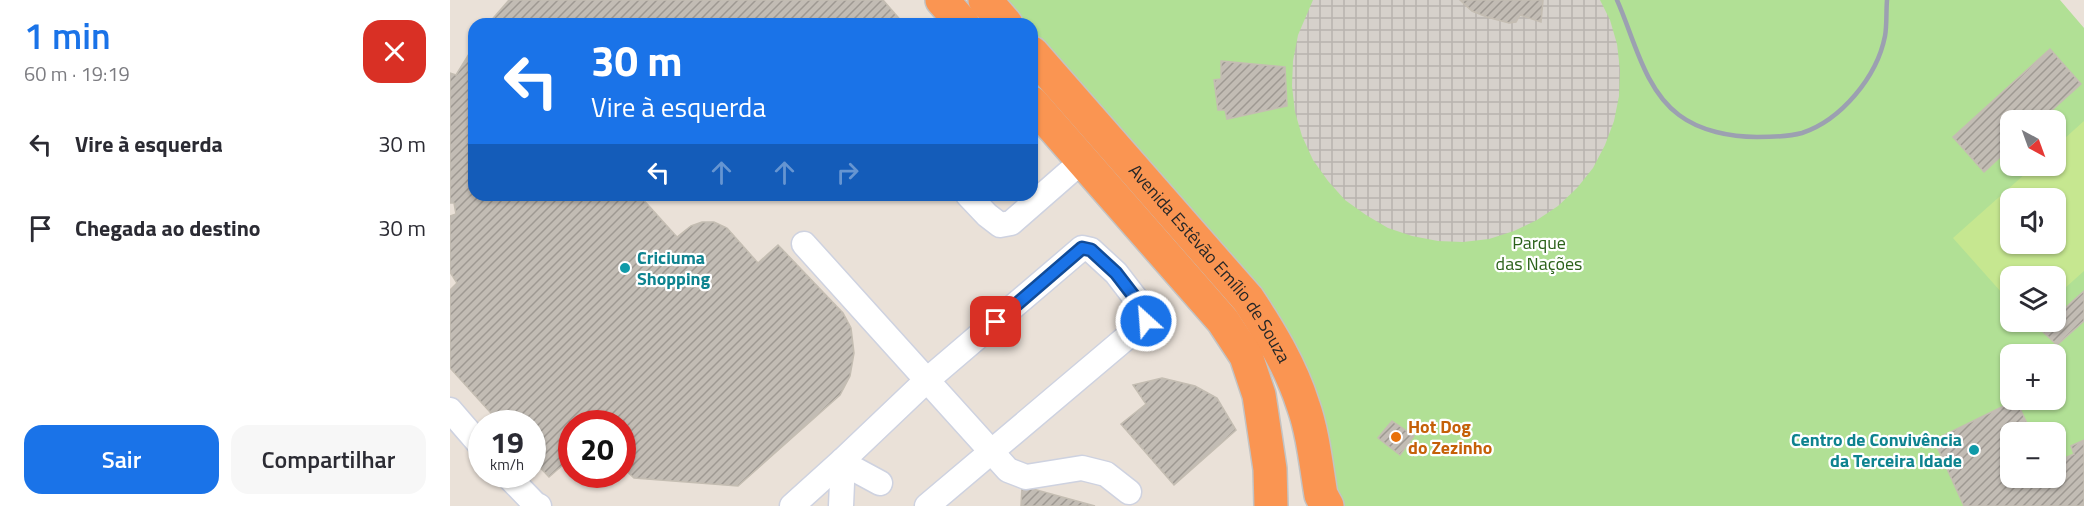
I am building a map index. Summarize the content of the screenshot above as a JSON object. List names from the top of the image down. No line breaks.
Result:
{"streets":{"highway":["Avenida Estêvão Emílio de Souza"]},"parks":["Parque das Nações"],"places":["Criciuma Shopping","Hot Dog do Zezinho","Centro de Convivência da Terceira Idade"],"north":"bottom right","page":{"heading":["1 min","60 m · 19:19"],"turn":["30 m","Vire à esquerda"],"list":[{"name":"Vire à esquerda","value":"30 m"},{"name":"Chegada ao destino","value":"30 m"}],"map_buttons":["+","−"],"speed":"19 km/h","limit":"20","buttons":["Sair","Compartilhar"]}}
